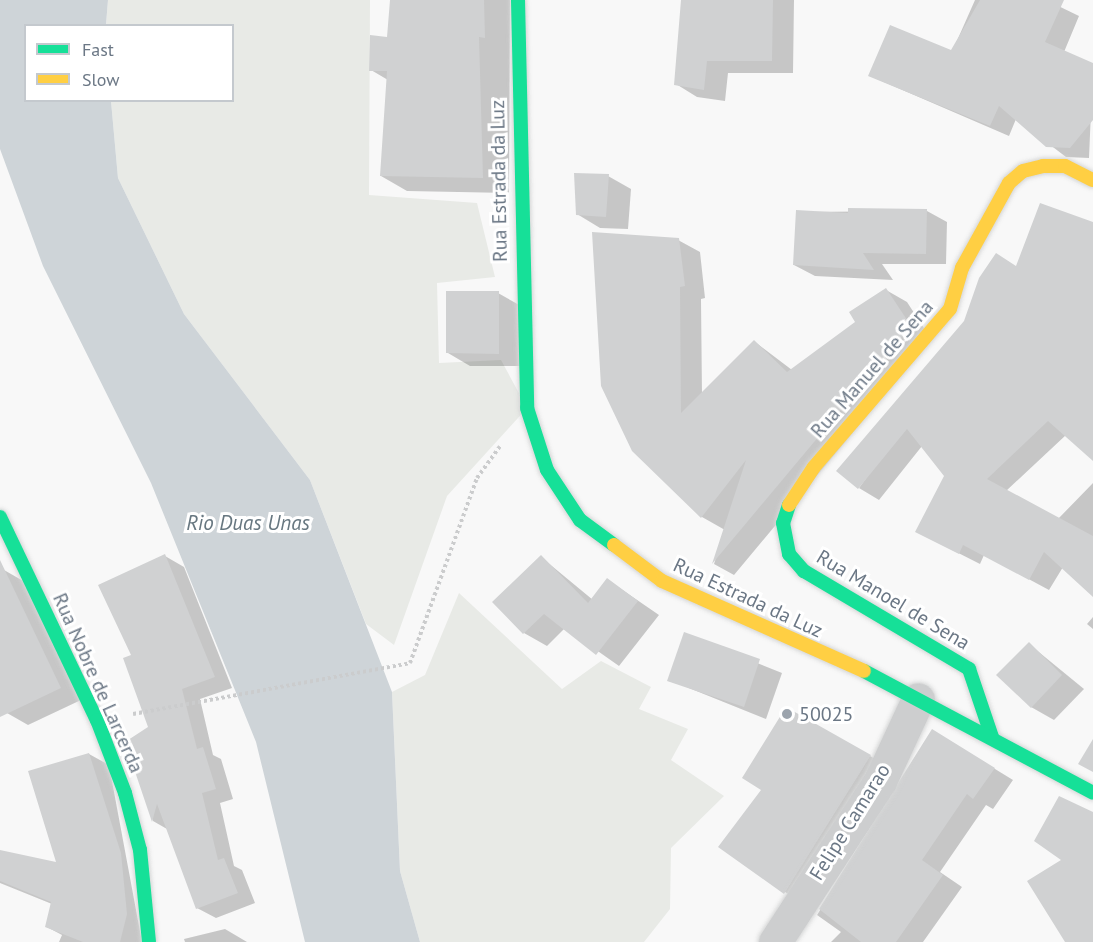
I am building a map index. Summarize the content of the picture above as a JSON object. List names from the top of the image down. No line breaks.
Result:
{"streets":{"street":["Rua Estrada da Luz","Rua Manuel de Sena","Rua Manoel de Sena","Rua Nobre de Larcerda","Felipe Camarao"]},"crossings":[["Rua Estrada da Luz","Rua Manoel de Sena"],["Rua Estrada da Luz","Felipe Camarao"],["Rua Manuel de Sena","Rua Manoel de Sena"]],"water":["Rio Duas Unas"],"places":["50025"],"legend":["Fast","Slow"]}
